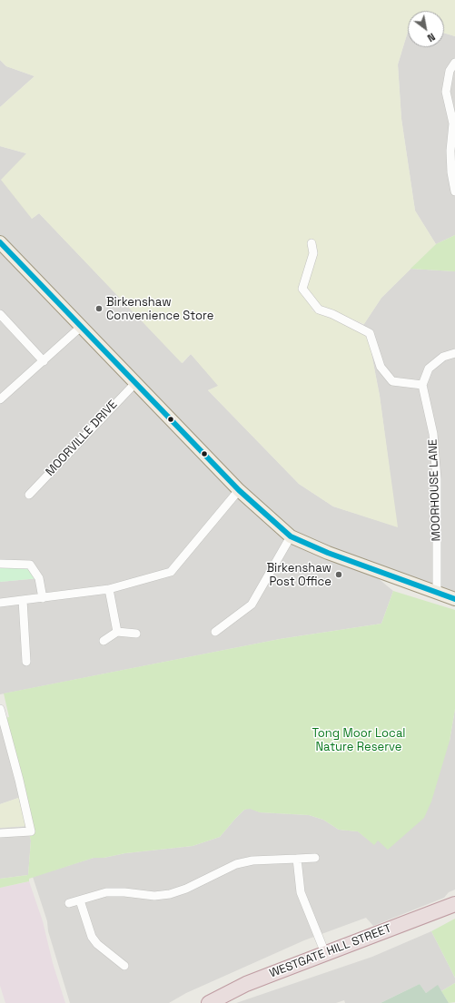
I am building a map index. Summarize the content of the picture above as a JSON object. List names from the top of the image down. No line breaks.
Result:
{"streets":{"highway":["WESTGATE HILL STREET"],"street":["MOORVILLE DRIVE","MOORHOUSE LANE"]},"parks":["Tong Moor Local Nature Reserve"],"places":["Birkenshaw Convenience Store","Birkenshaw Post Office"],"north":"bottom right"}
